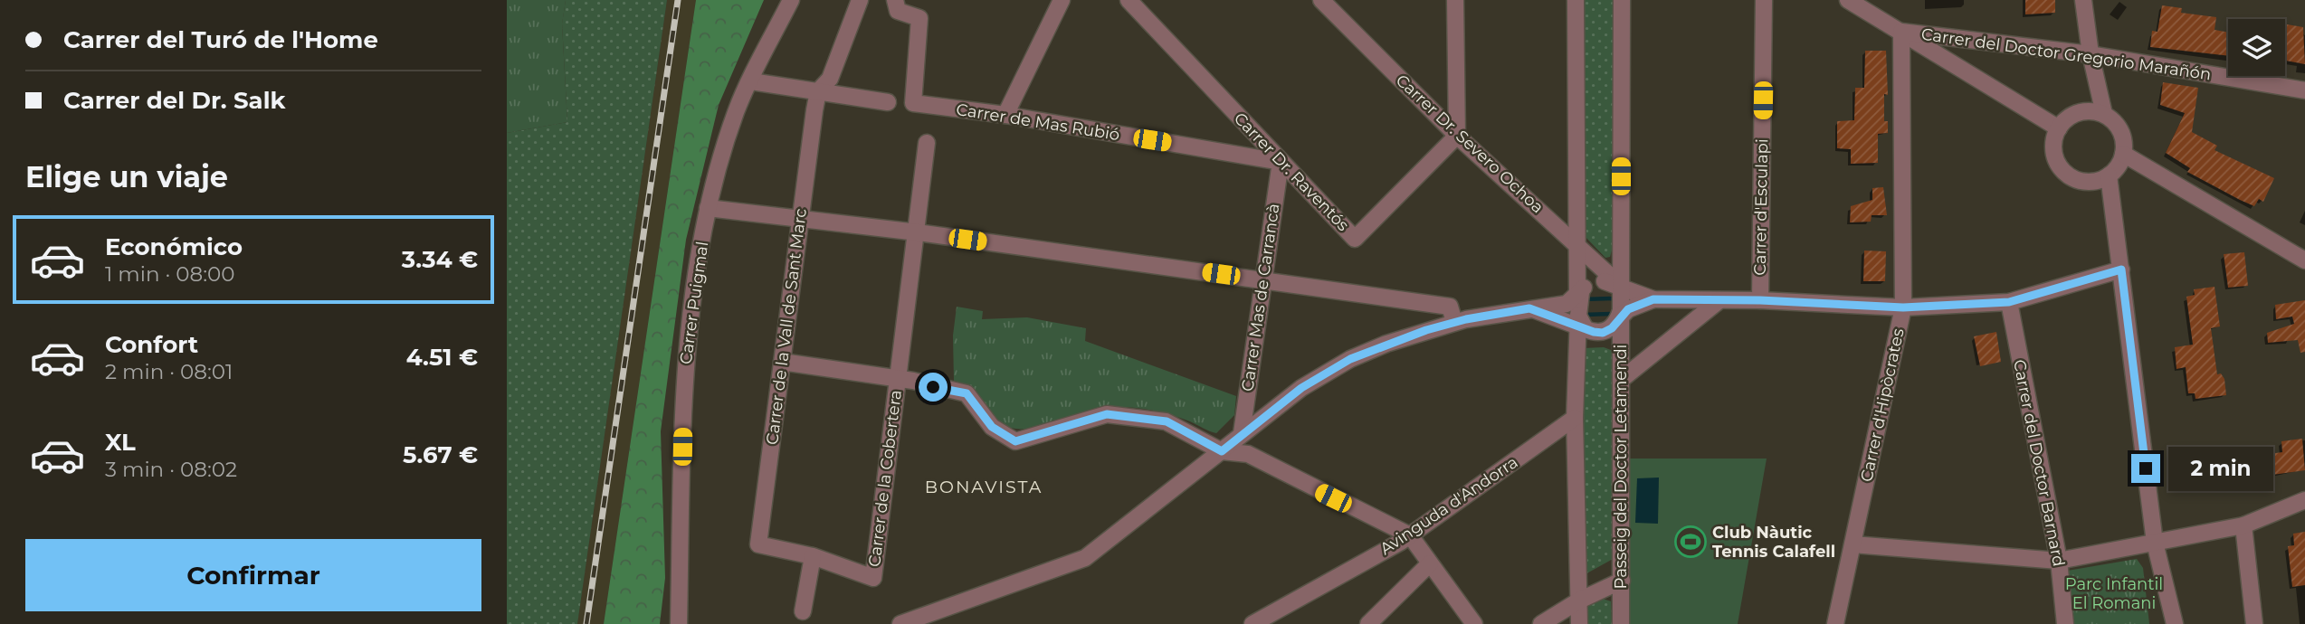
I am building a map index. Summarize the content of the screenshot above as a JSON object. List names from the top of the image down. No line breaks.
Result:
{"streets":{"street":["Carrer del Doctor Gregorio Marañón","Carrer de Mas Rubió","Carrer Dr. Severo Ochoa","Carrer Dr. Raventós","Carrer d'Esculapi","Carrer Mas de Carrancà","Carrer Puigmal","Carrer de la Vall de Sant Marc","Carrer d'Hipòcrates","Carrer del Doctor Barnard","Passeig del Doctor Letamendi","Carrer de la Cobertera","Avinguda d'Andorra"]},"crossings":[["Carrer del Doctor Gregorio Marañón","Carrer d'Hipòcrates"],["Carrer de Mas Rubió","Carrer Dr. Raventós"],["Carrer de Mas Rubió","Carrer Mas de Carrancà"],["Carrer Dr. Severo Ochoa","Carrer Dr. Raventós"],["Carrer Dr. Severo Ochoa","Passeig del Doctor Letamendi"],["Carrer Dr. Raventós","Carrer Mas de Carrancà"],["Carrer de la Vall de Sant Marc","Carrer de la Cobertera"]],"districts":["BONAVISTA"],"parks":["Parc Infantil El Romani"],"places":{"sports":["Club Nàutic Tennis Calafell"]},"page":{"banner":["Carrer del Turó de l'Home","Carrer del Dr. Salk"],"heading":"Elige un viaje","list":[{"name":"Económico","note":"1 min · 08:00","value":"3.34 €"},{"name":"Confort","note":"2 min · 08:01","value":"4.51 €"},{"name":"XL","note":"3 min · 08:02","value":"5.67 €"}],"bubble":"2 min","buttons":"Confirmar"}}
